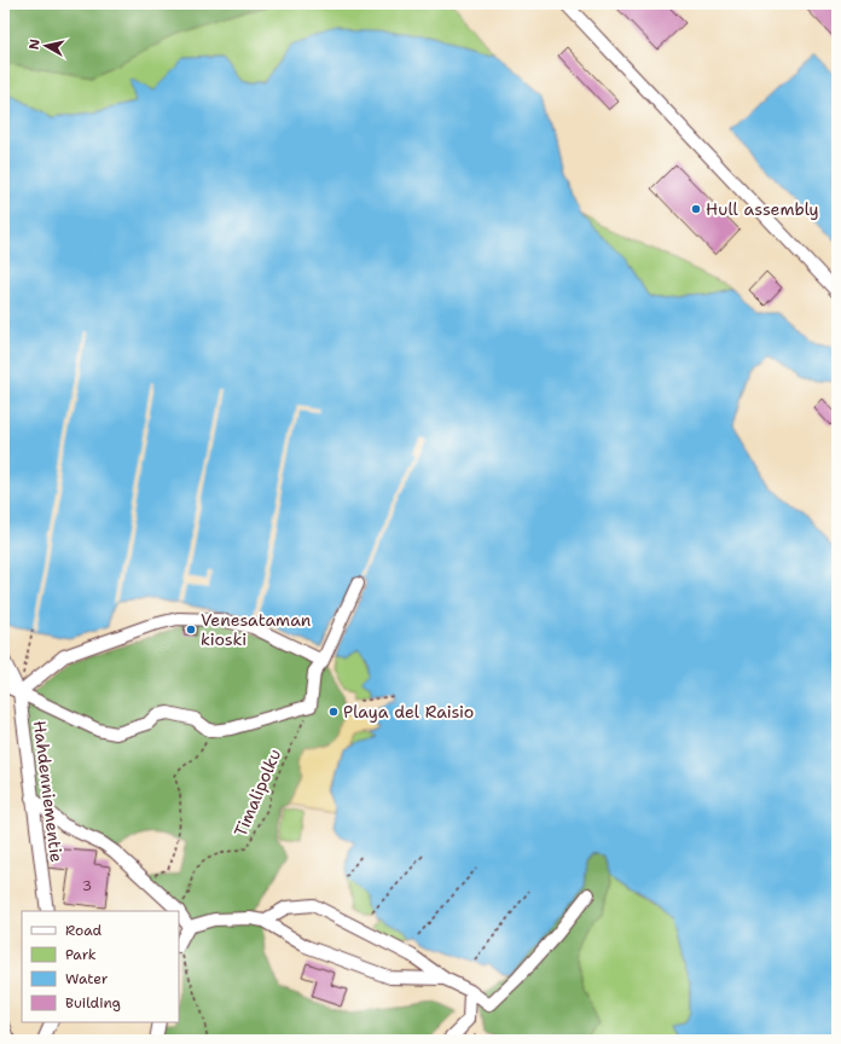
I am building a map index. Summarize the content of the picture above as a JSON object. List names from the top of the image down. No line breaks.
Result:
{"streets":{"street":["Hahdenniementie"],"path":["Timalipolku"]},"places":["Hull assembly","Venesataman kioski","Playa del Raisio"],"house_numbers":["3"],"legend":["Road","Park","Water","Building"],"north":"left"}
